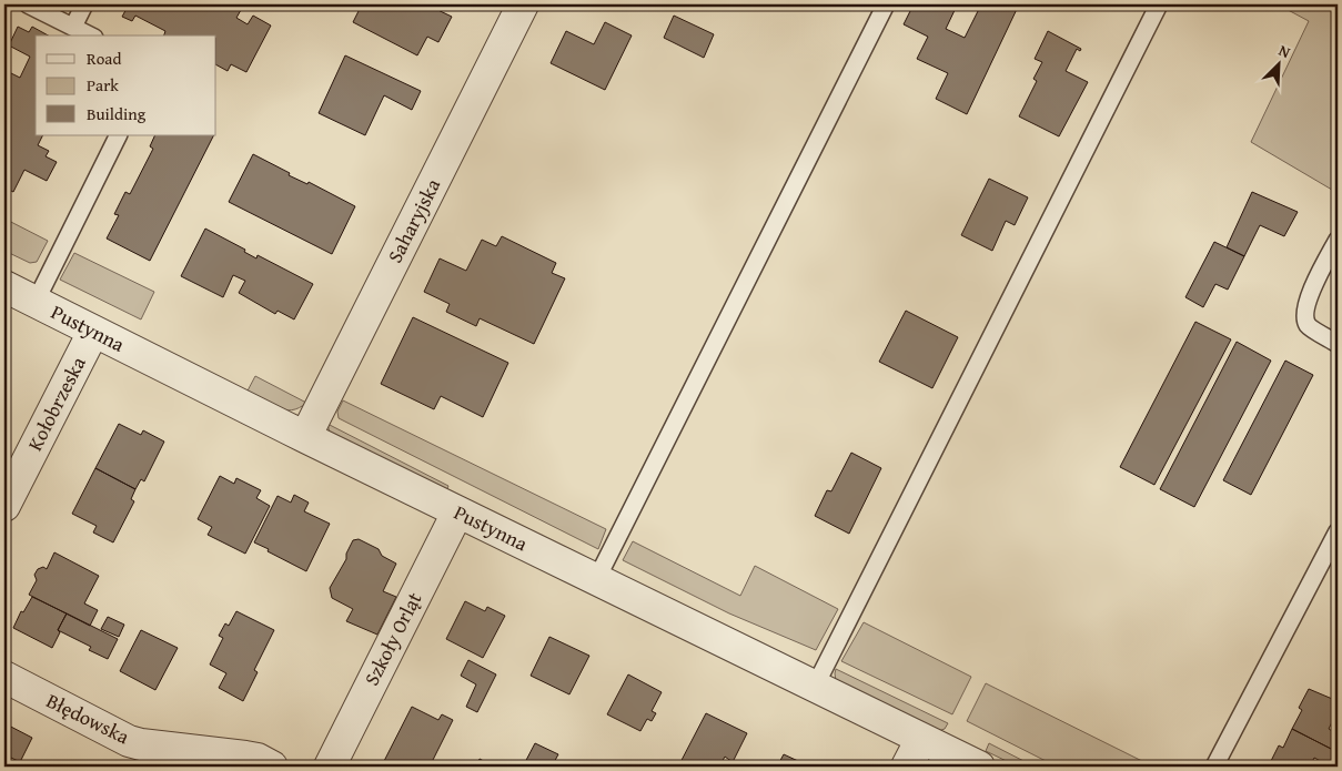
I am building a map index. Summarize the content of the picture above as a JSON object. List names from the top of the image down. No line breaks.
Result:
{"streets":{"street":["Saharyjska","Pustynna","Kołobrzeska","Szkoły Orląt","Błędowska"]},"crossings":[["Saharyjska","Pustynna"],["Pustynna","Kołobrzeska"],["Pustynna","Szkoły Orląt"]],"legend":["Road","Park","Building"],"north":"top right"}
